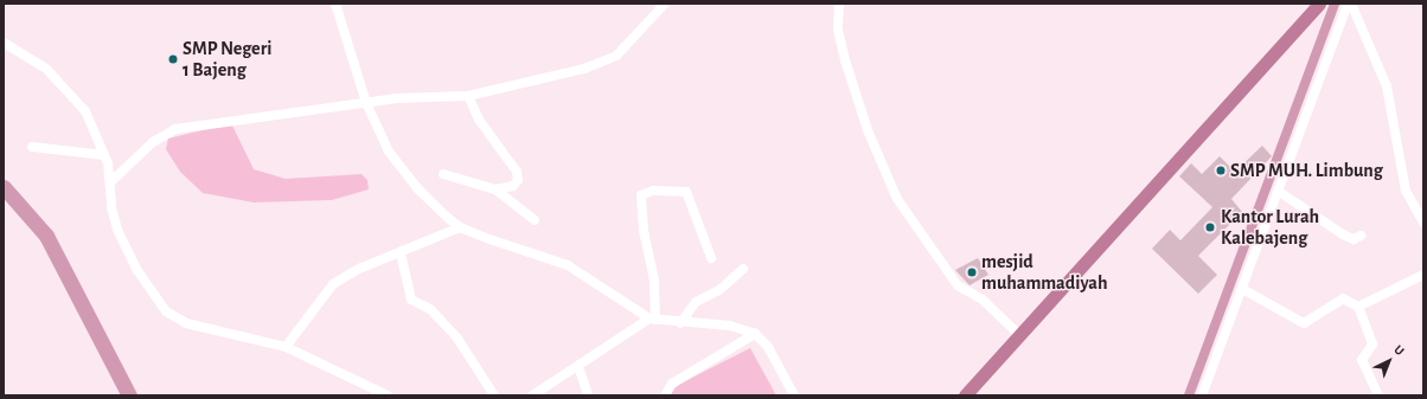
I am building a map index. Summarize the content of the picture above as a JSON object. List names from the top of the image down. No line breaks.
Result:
{"places":["SMP Negeri 1 Bajeng","SMP MUH. Limbung","Kantor Lurah Kalebajeng","mesjid muhammadiyah"],"north":"top right"}
